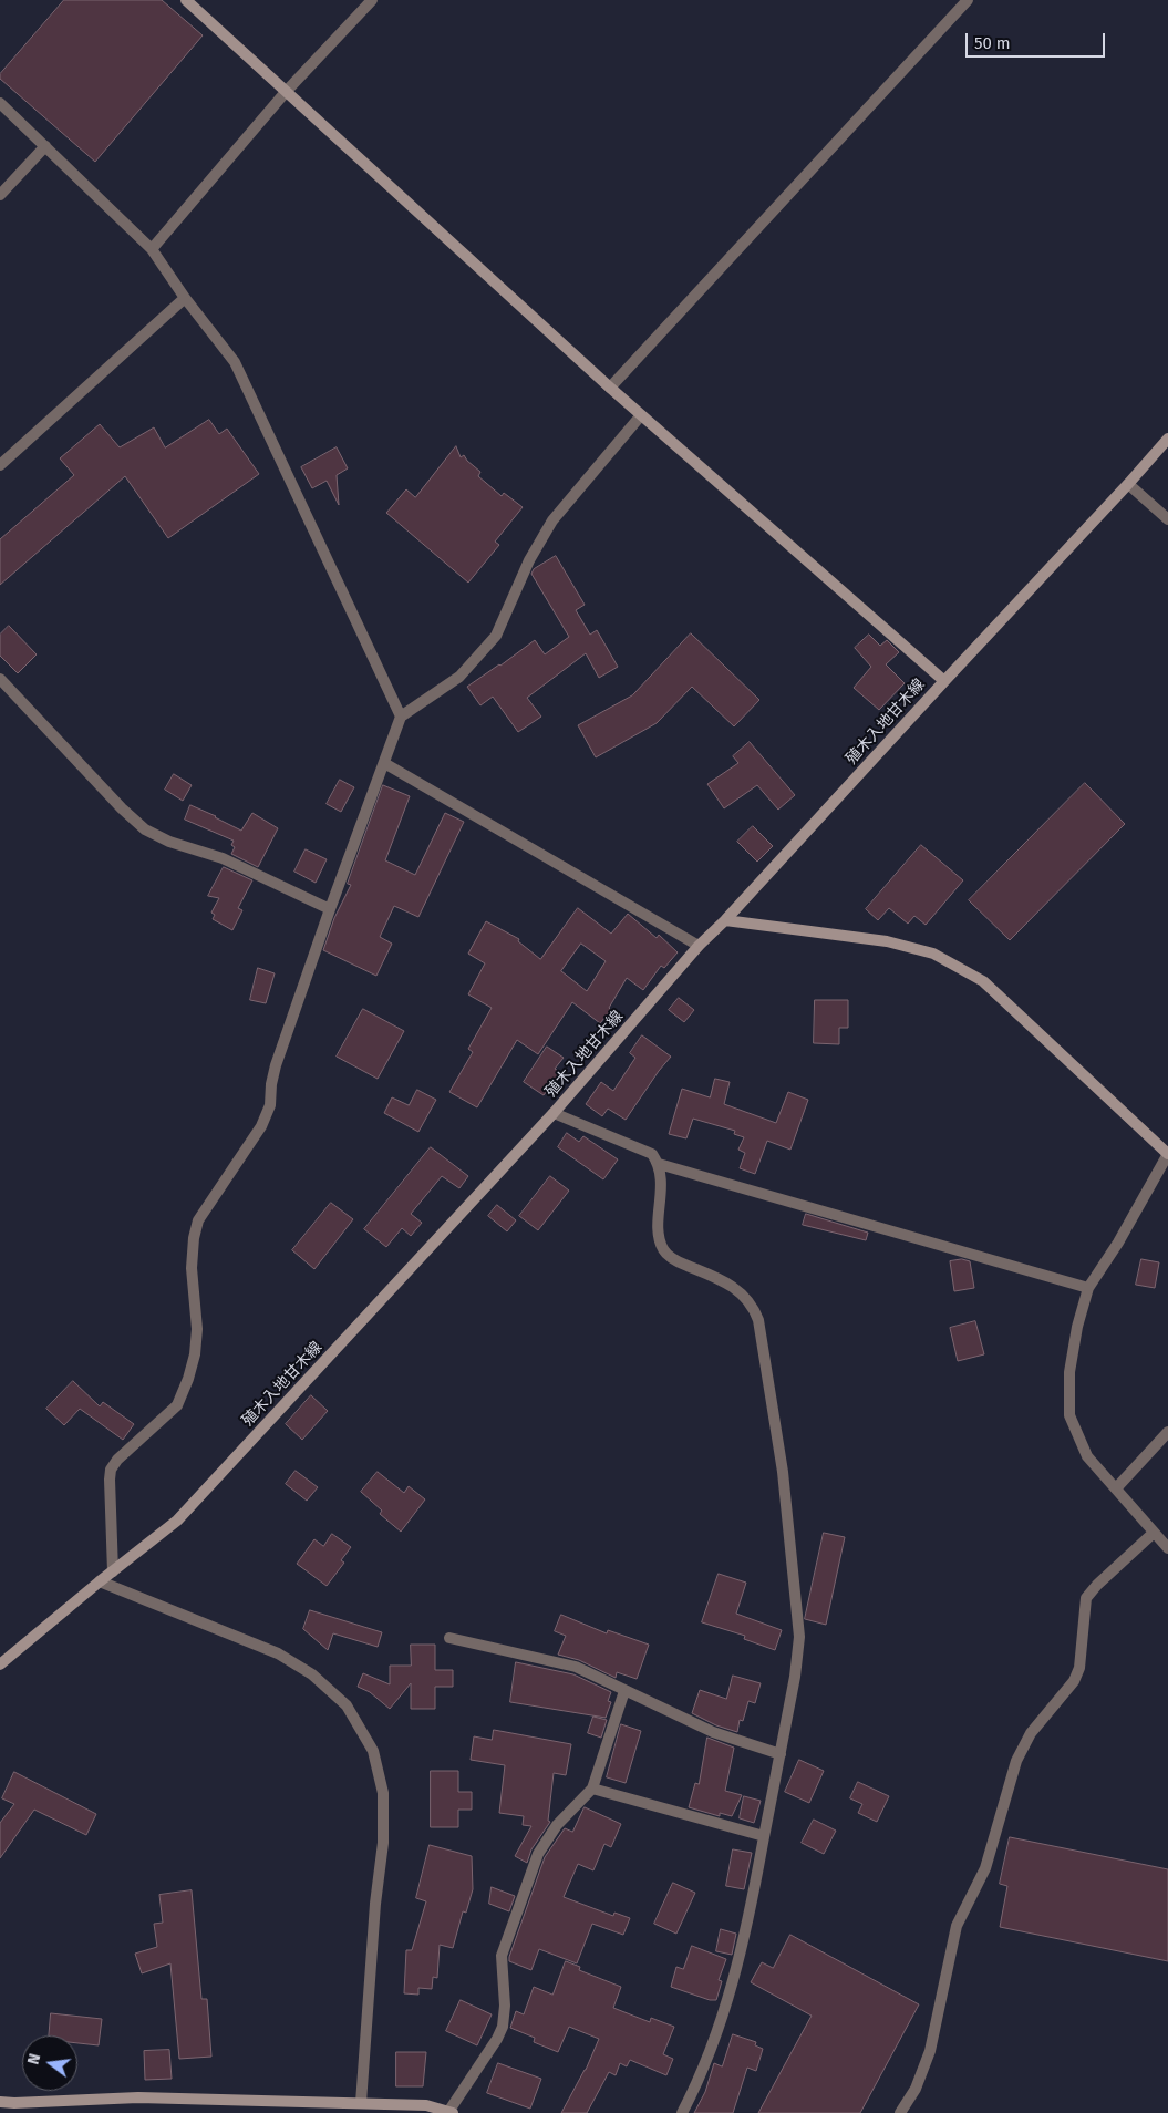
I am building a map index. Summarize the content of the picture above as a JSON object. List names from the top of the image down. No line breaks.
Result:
{"streets":{"street":["殖木入地甘木線"]},"scale_bar":"50 m","north":"left"}
